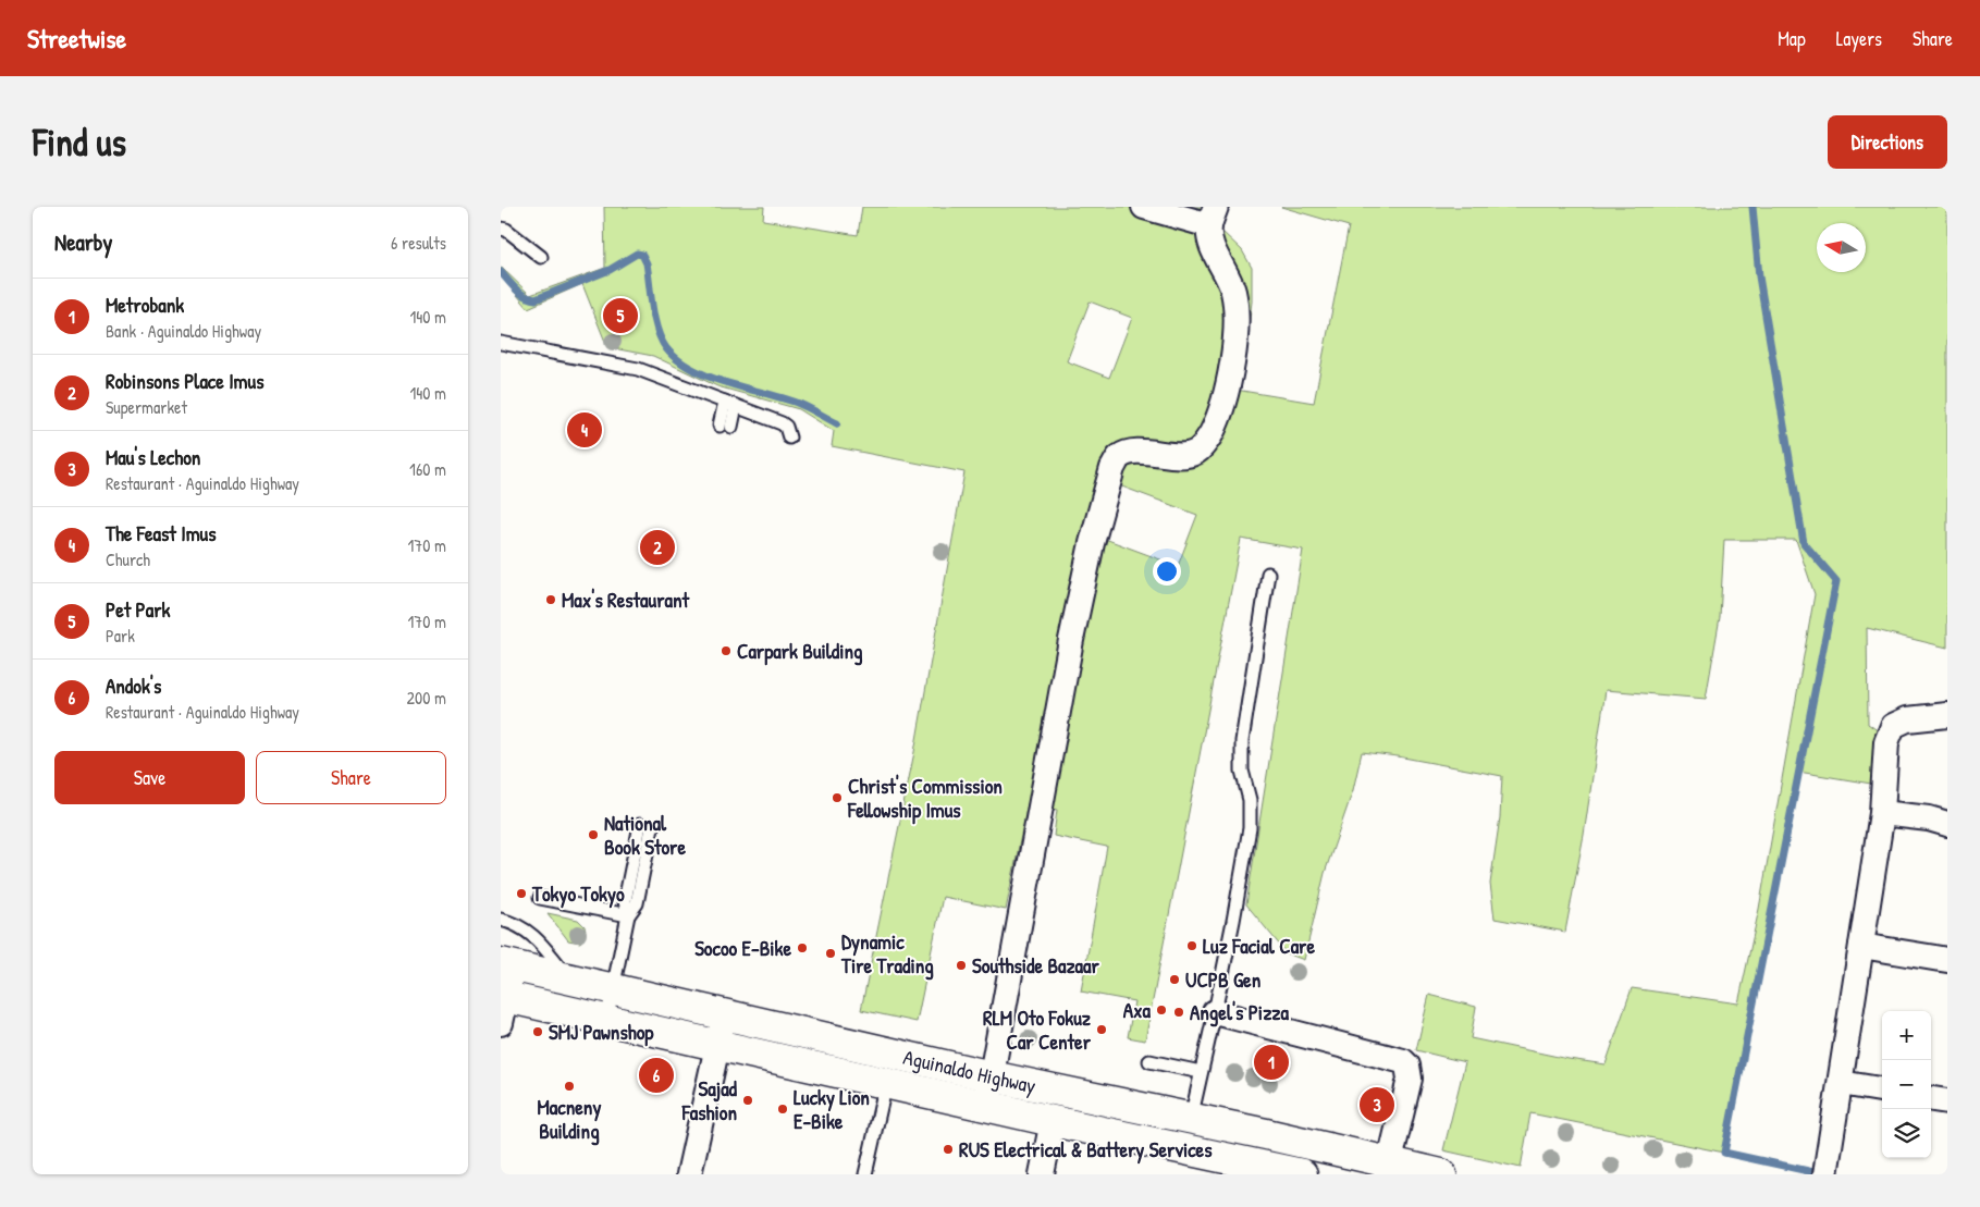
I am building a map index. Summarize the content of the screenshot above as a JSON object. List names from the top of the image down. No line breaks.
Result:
{"streets":{"highway":["Aguinaldo Highway"]},"places":["Max's Restaurant","Carpark Building","Christ's Commission Fellowship Imus","National Book Store","Tokyo Tokyo","Luz Facial Care","Socoo E-Bike","Dynamic Tire Trading","Southside Bazaar","UCPB Gen","Axa","Angel's Pizza","RLM Oto Fokuz Car Center","SMJ Pawnshop","Macneny Building","Sajad Fashion","Lucky Lion E-Bike","RUS Electrical & Battery Services"],"north":"left","page":{"header":"Streetwise","nav":["Map","Layers","Share"],"buttons":["Directions",["Save","Share"]],"title":"Find us","heading":["Nearby","6 results"],"list":[{"mark":"1","name":"Metrobank","note":"Bank · Aguinaldo Highway","value":"140 m"},{"mark":"2","name":"Robinsons Place Imus","note":"Supermarket","value":"140 m"},{"mark":"3","name":"Mau's Lechon","note":"Restaurant · Aguinaldo Highway","value":"160 m"},{"mark":"4","name":"The Feast Imus","note":"Church","value":"170 m"},{"mark":"5","name":"Pet Park","note":"Park","value":"170 m"},{"mark":"6","name":"Andok's","note":"Restaurant · Aguinaldo Highway","value":"200 m"}],"pins":["5","4","2","1","6","3"],"map_buttons":["+","−"]}}
